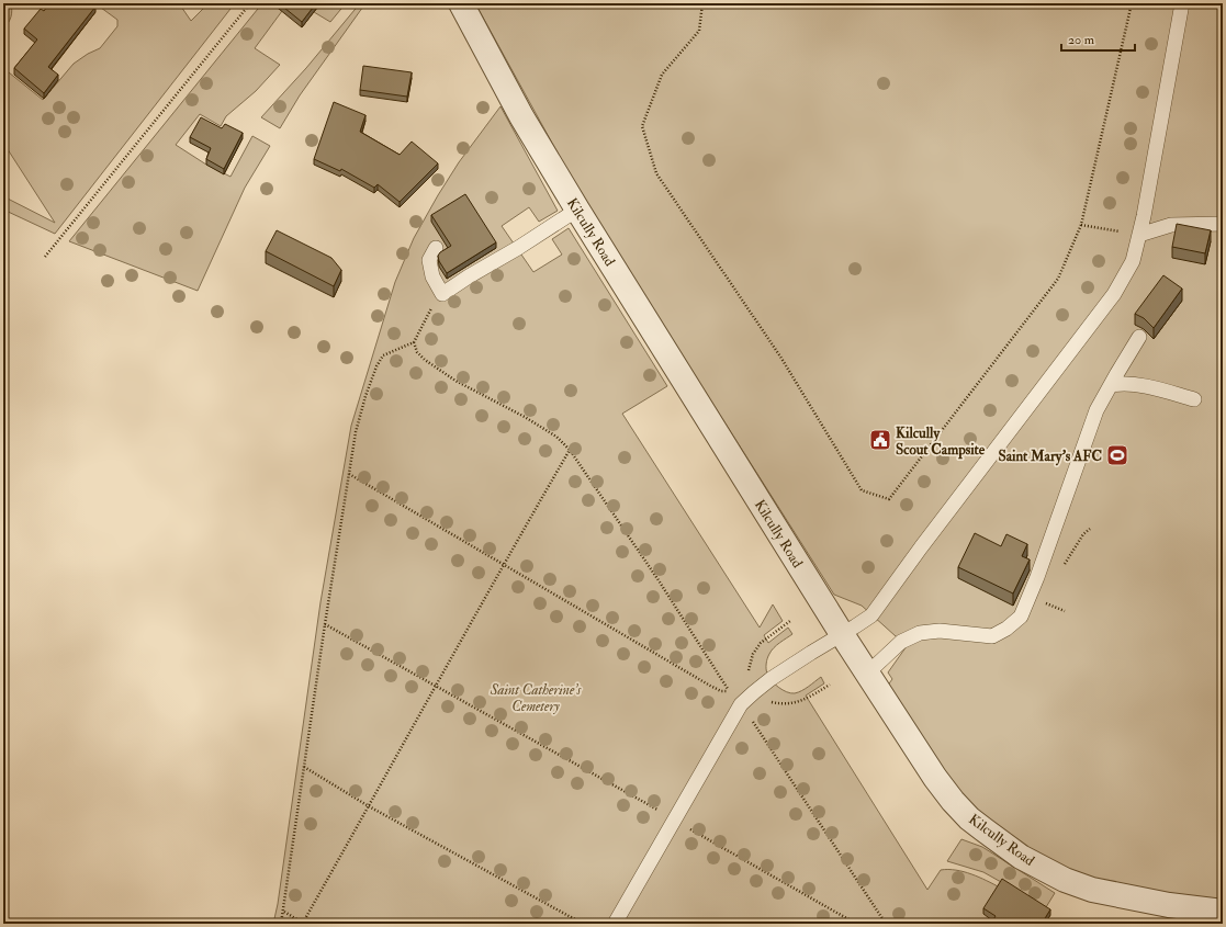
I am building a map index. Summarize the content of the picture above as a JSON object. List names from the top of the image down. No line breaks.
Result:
{"streets":{"street":["Kilcully Road"]},"parks":["Saint Catherine's Cemetery"],"places":{"public building":["Kilcully Scout Campsite"],"sports":["Saint Mary's AFC"]},"scale_bar":"20 m"}
